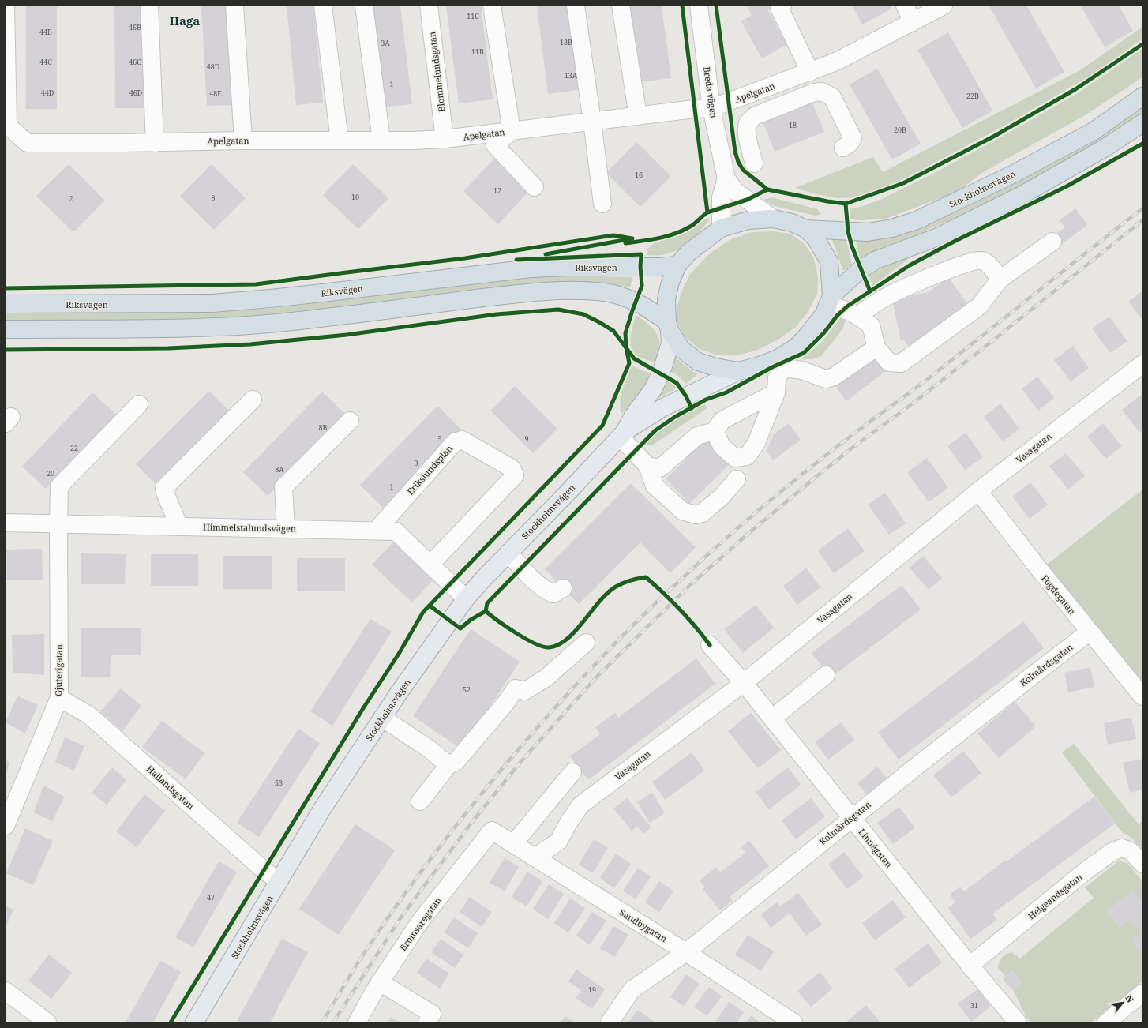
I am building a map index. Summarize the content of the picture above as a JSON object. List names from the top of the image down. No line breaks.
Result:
{"streets":{"highway":["Stockholmsvägen","Riksvägen"],"street":["Blommelundsgatan","Breda vägen","Apelgatan","Vasagatan","Erikslundsplan","Himmelstalundsvägen","Fogdegatan","Kolmårdsgatan","Gjuterigatan","Hallandsgatan","Linnégatan","Helgeandsgatan","Bromsaregatan","Sandbygatan"]},"crossings":[["Blommelundsgatan","Apelgatan"],["Breda vägen","Apelgatan"],["Stockholmsvägen","Himmelstalundsvägen"],["Stockholmsvägen","Hallandsgatan"],["Vasagatan","Fogdegatan"],["Vasagatan","Linnégatan"],["Vasagatan","Sandbygatan"],["Erikslundsplan","Himmelstalundsvägen"],["Himmelstalundsvägen","Gjuterigatan"],["Fogdegatan","Kolmårdsgatan"],["Kolmårdsgatan","Linnégatan"],["Kolmårdsgatan","Sandbygatan"],["Gjuterigatan","Hallandsgatan"],["Linnégatan","Helgeandsgatan"],["Bromsaregatan","Sandbygatan"]],"districts":["Haga"],"house_numbers":["11C","46B","44B","13B","3A","11B","44C","46C","48D","13A","1","44D","46D","48E","22B","18","20B","16","12","10","8","2","8B","5","9","22","3","8A","20","1","52","53","47","19","31"],"north":"top right"}
